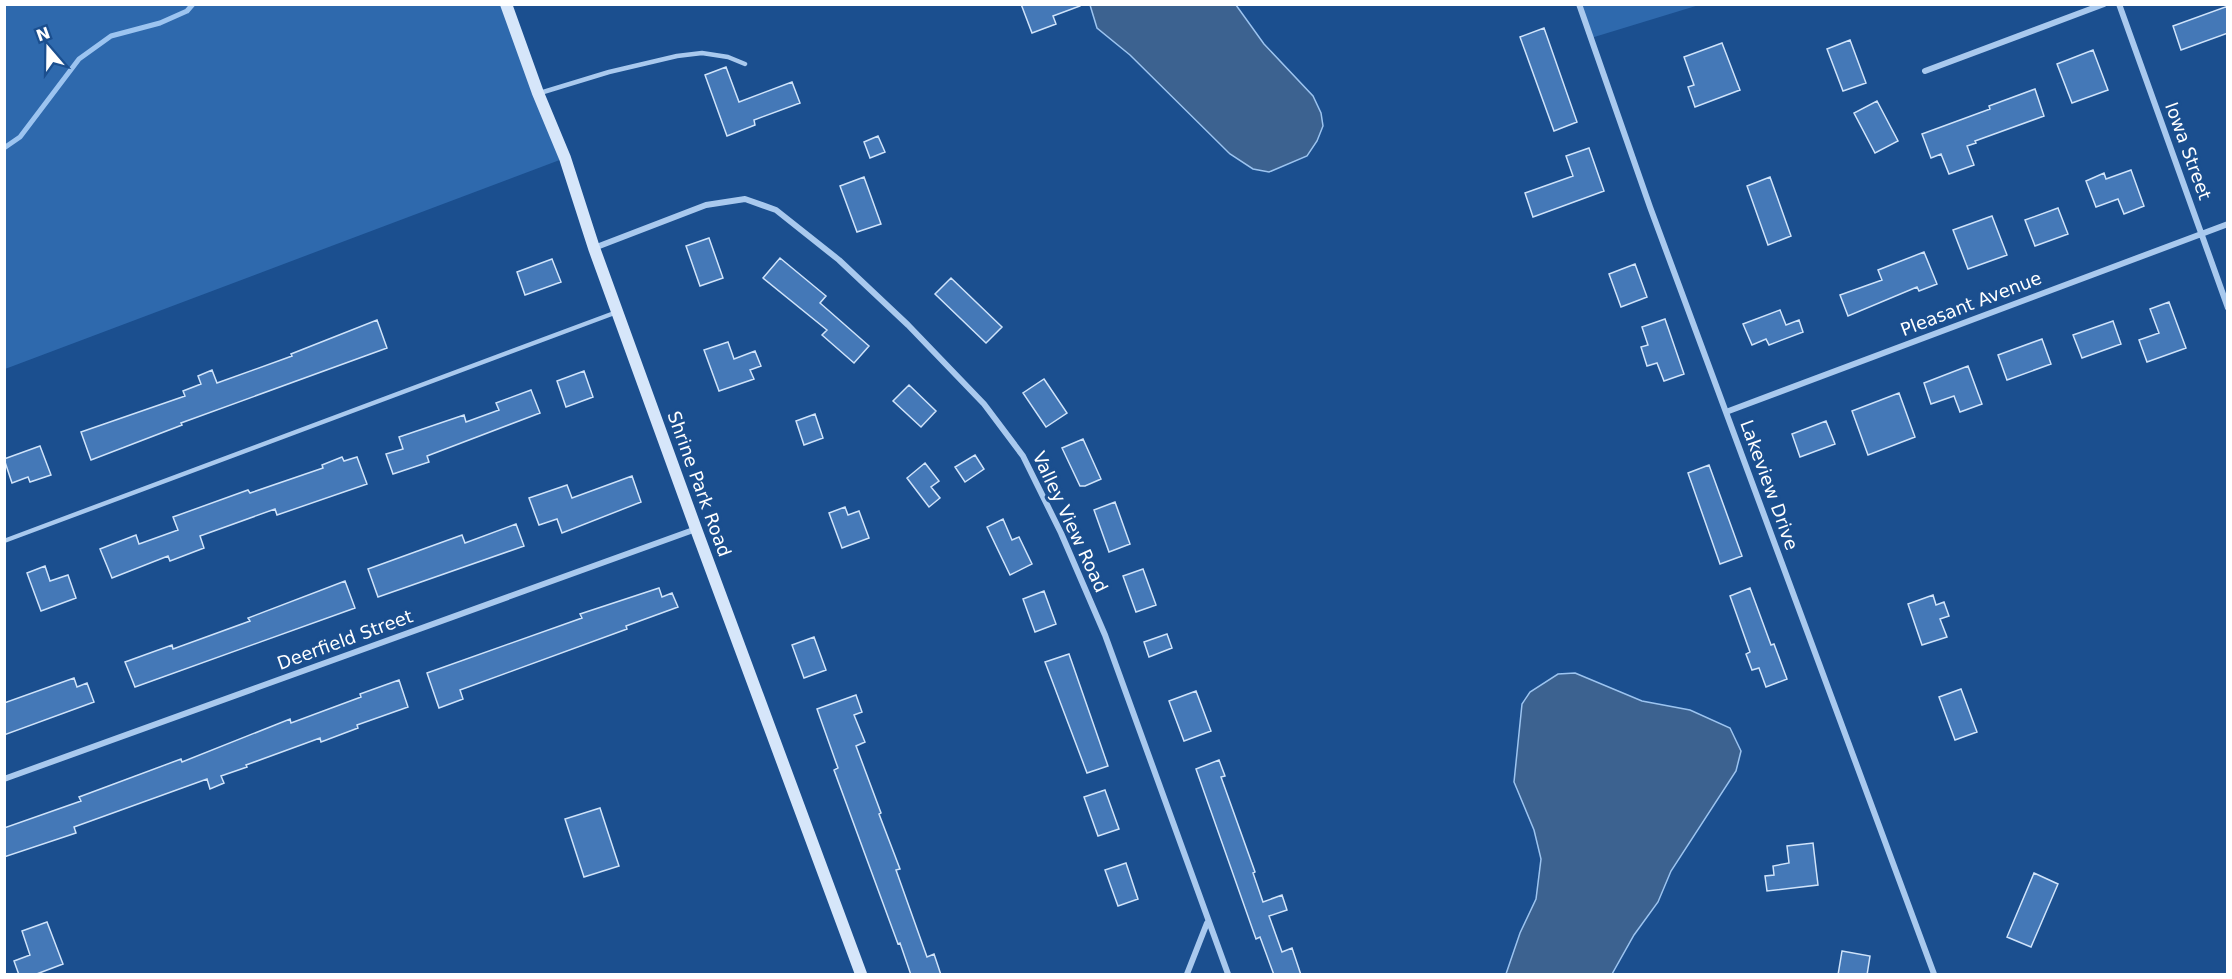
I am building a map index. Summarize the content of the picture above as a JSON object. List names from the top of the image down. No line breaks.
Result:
{"streets":{"street":["Iowa Street","Pleasant Avenue","Shrine Park Road","Lakeview Drive","Valley View Road","Deerfield Street"]},"crossings":[["Iowa Street","Pleasant Avenue"],["Pleasant Avenue","Lakeview Drive"],["Shrine Park Road","Valley View Road"],["Shrine Park Road","Deerfield Street"]],"north":"top"}
